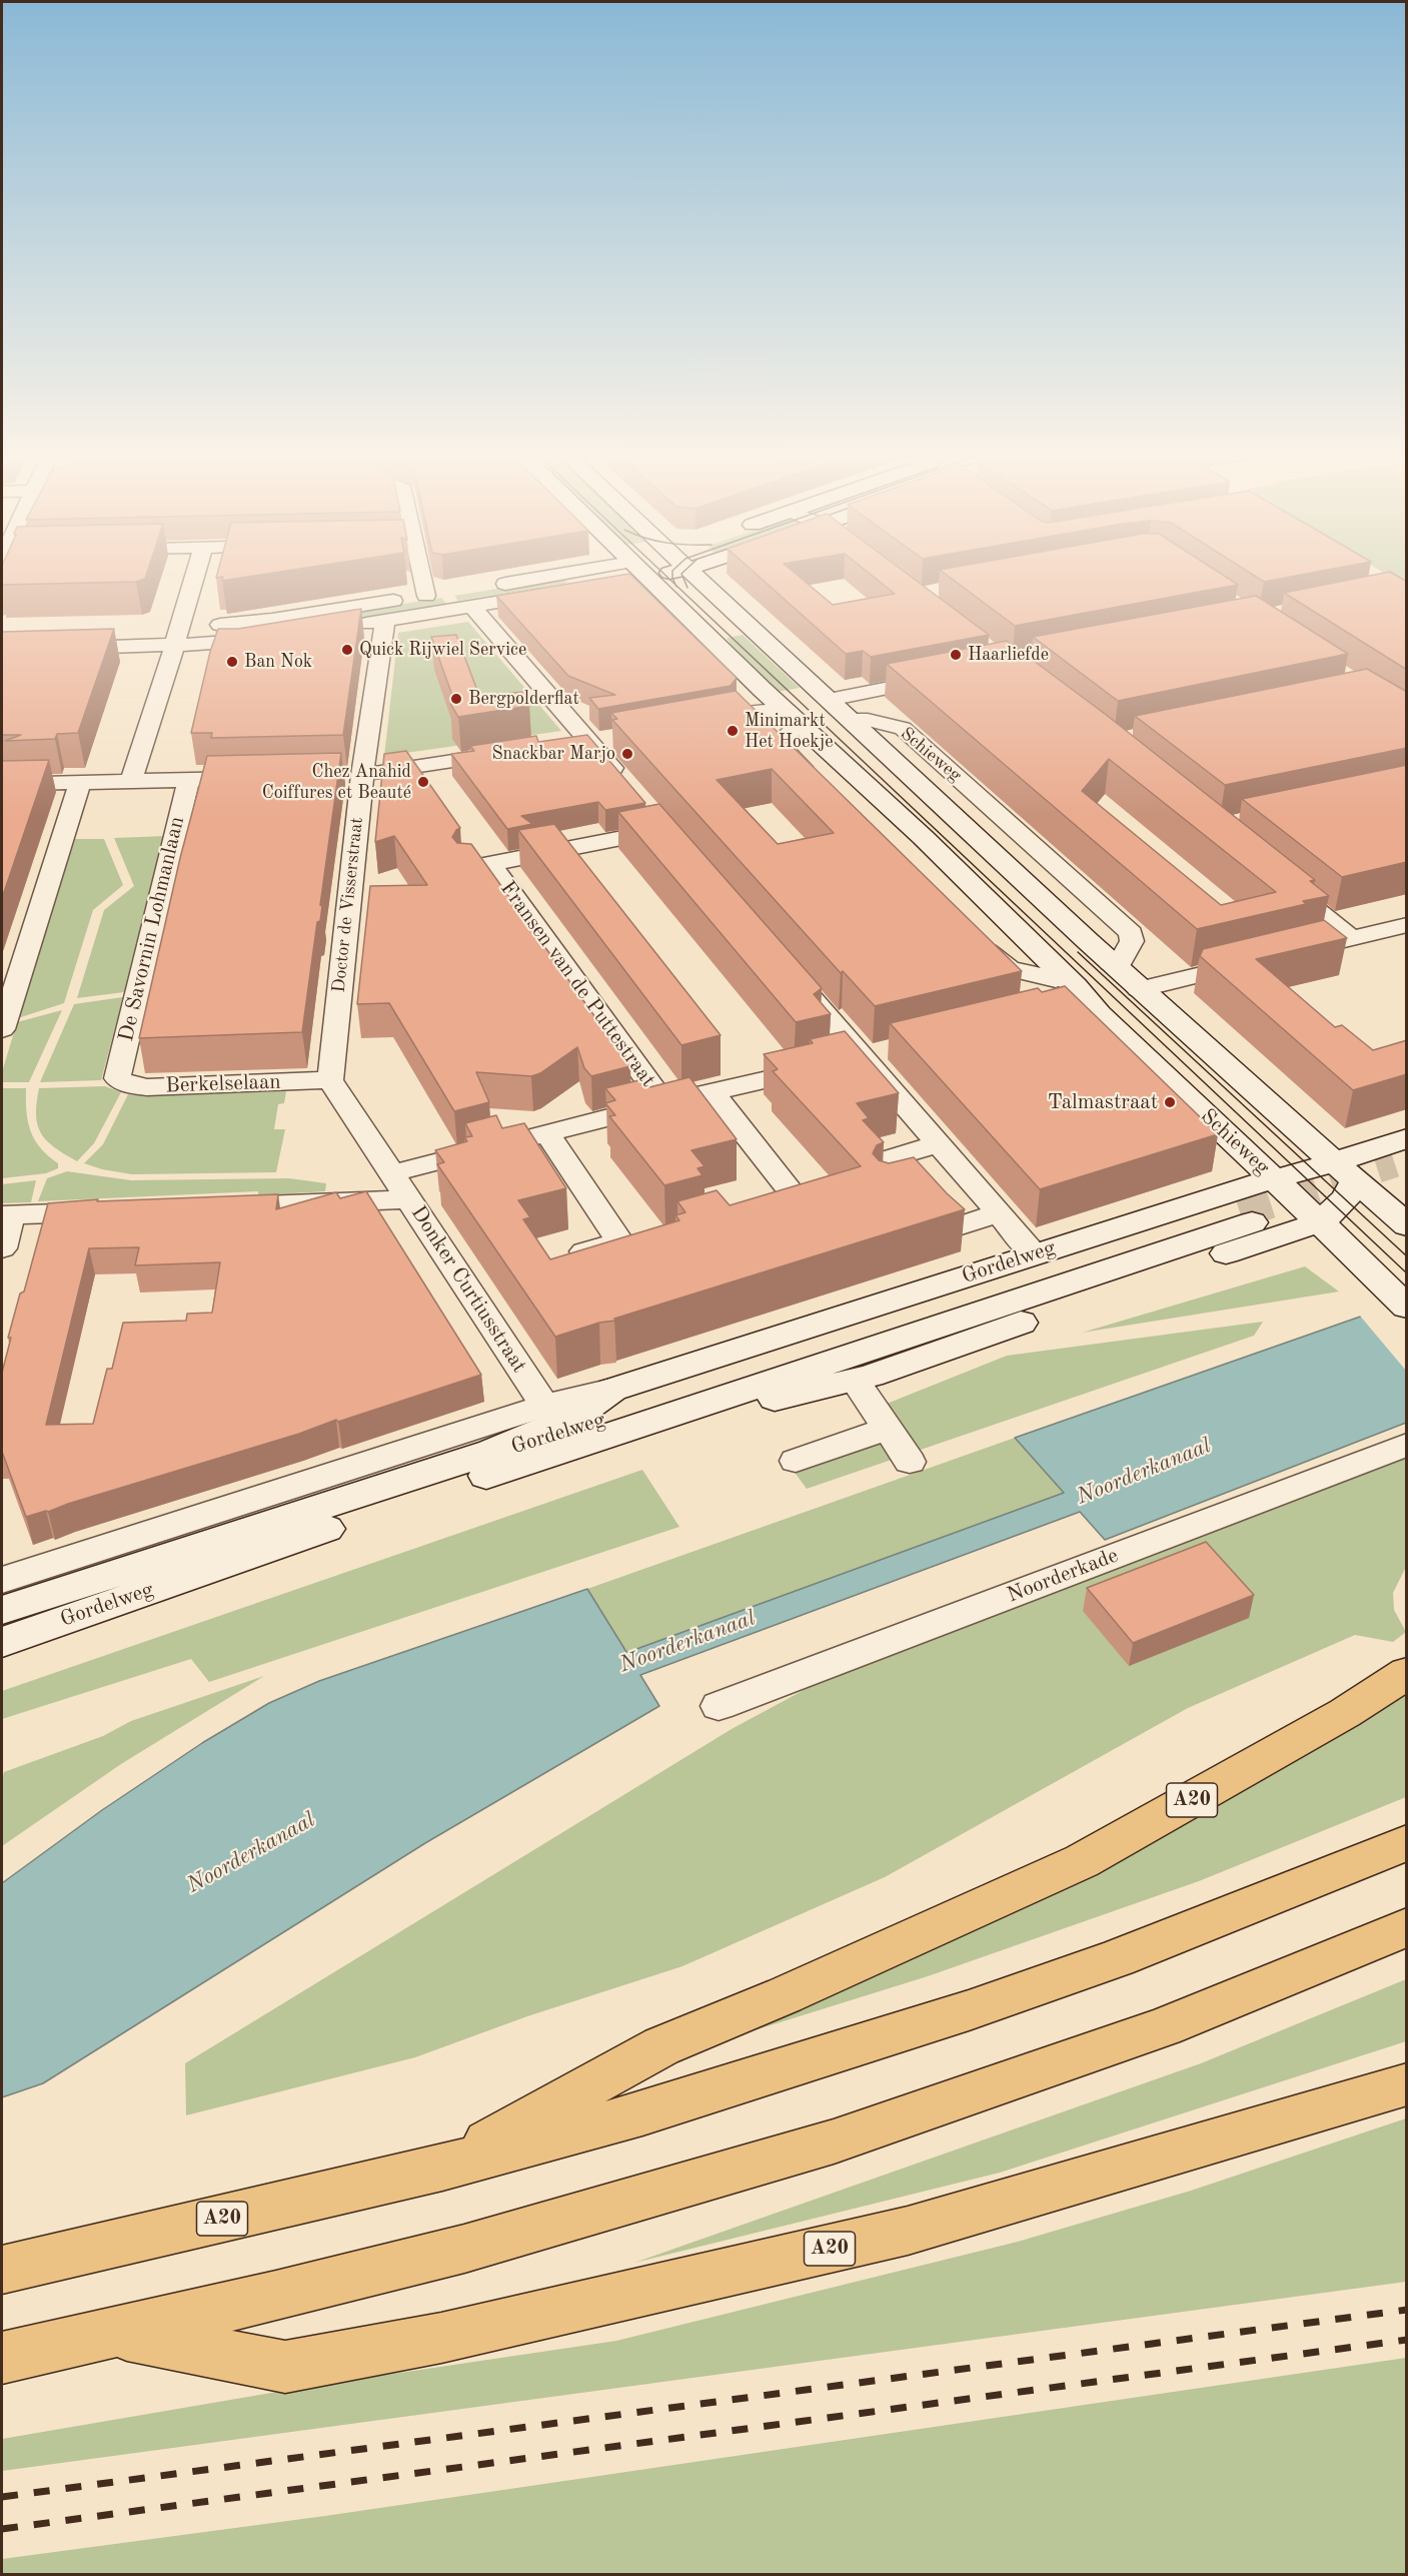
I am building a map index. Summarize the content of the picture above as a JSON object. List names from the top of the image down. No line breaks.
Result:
{"streets":{"highway":["A20"],"main road":["Schieweg","Gordelweg"],"street":["Doctor de Visserstraat","De Savornin Lohmanlaan","Fransen van de Puttestraat","Berkelselaan","Donker Curtiusstraat","Noorderkade"]},"crossings":[["Schieweg","Gordelweg"],["Doctor de Visserstraat","Berkelselaan"],["De Savornin Lohmanlaan","Berkelselaan"],["Gordelweg","Donker Curtiusstraat"]],"water":["Noorderkanaal"],"places":["Quick Rijwiel Service","Haarliefde","Ban Nok","Bergpolderflat","Minimarkt Het Hoekje","Snackbar Marjo","Chez Anahid Coiffures et Beauté","Talmastraat"]}
